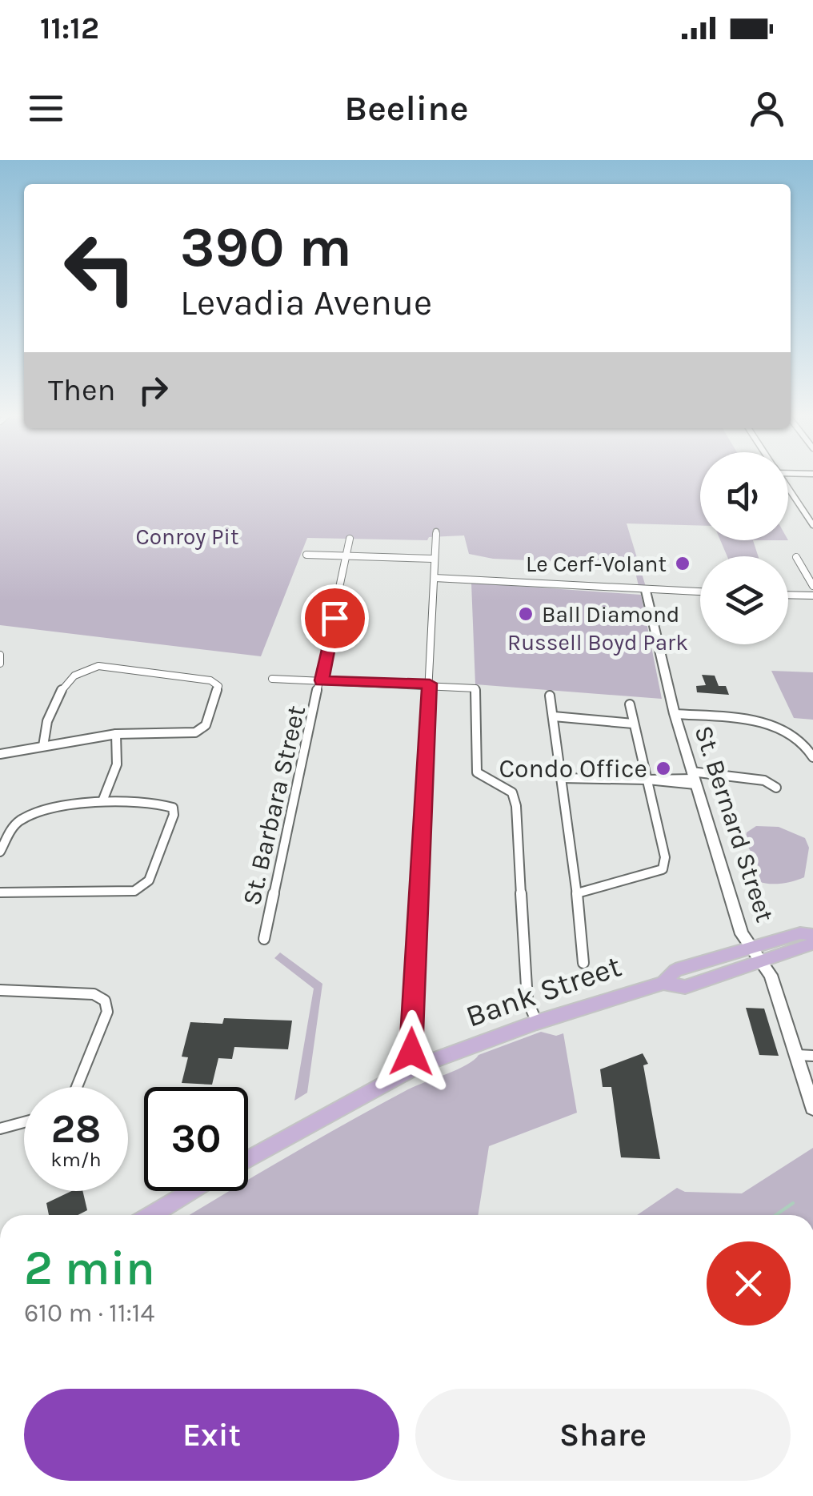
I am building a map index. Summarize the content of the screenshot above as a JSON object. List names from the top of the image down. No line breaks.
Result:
{"streets":{"main road":["Bank Street"],"street":["St. Barbara Street","St. Bernard Street"]},"crossings":[["St. Bernard Street","Bank Street"]],"parks":["Conroy Pit","Russell Boyd Park"],"places":["Le Cerf-Volant","Ball Diamond","Condo Office"],"page":{"status":"11:12","header":"Beeline","turn":["390 m","Levadia Avenue"],"then":"Then","speed":"28 km/h","limit":"30","heading":["2 min","610 m · 11:14"],"buttons":["Exit","Share"]}}
